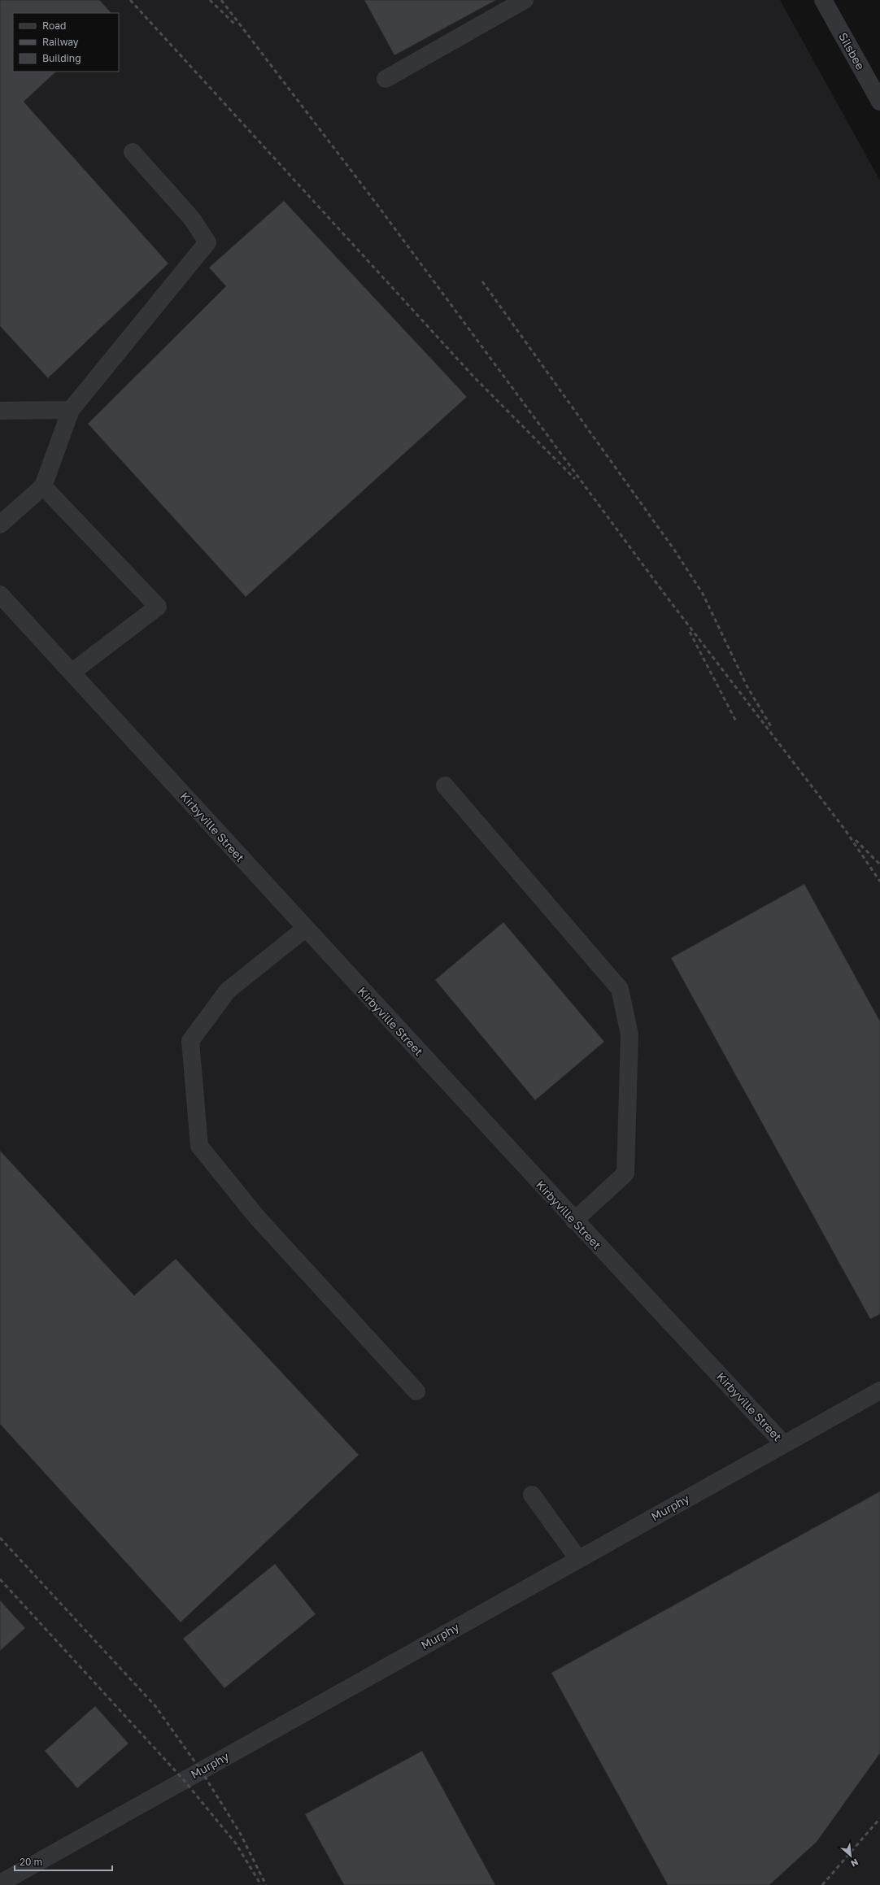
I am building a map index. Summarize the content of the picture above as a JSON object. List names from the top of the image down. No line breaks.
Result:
{"streets":{"street":["Silsbee","Kirbyville Street","Murphy"]},"crossings":[["Kirbyville Street","Murphy"]],"legend":["Road","Railway","Building"],"scale_bar":"20 m","north":"bottom right"}
